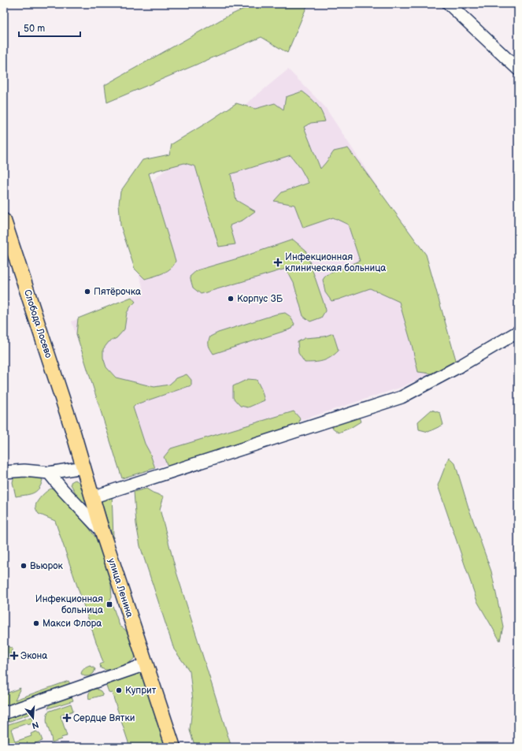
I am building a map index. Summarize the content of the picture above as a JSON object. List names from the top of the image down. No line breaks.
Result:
{"streets":{"main road":["Слобода Лосево","улица Ленина"]},"crossings":[["Слобода Лосево","улица Ленина"]],"places":{"health":["Инфекционная клиническая больница","Экона","Сердце Вятки"],"other":["Пятёрочка","Корпус 3Б","Вьюрок","Макси Флора","Куприт"],"transit":["Инфекционная больница"]},"scale_bar":"50 m","north":"bottom"}
